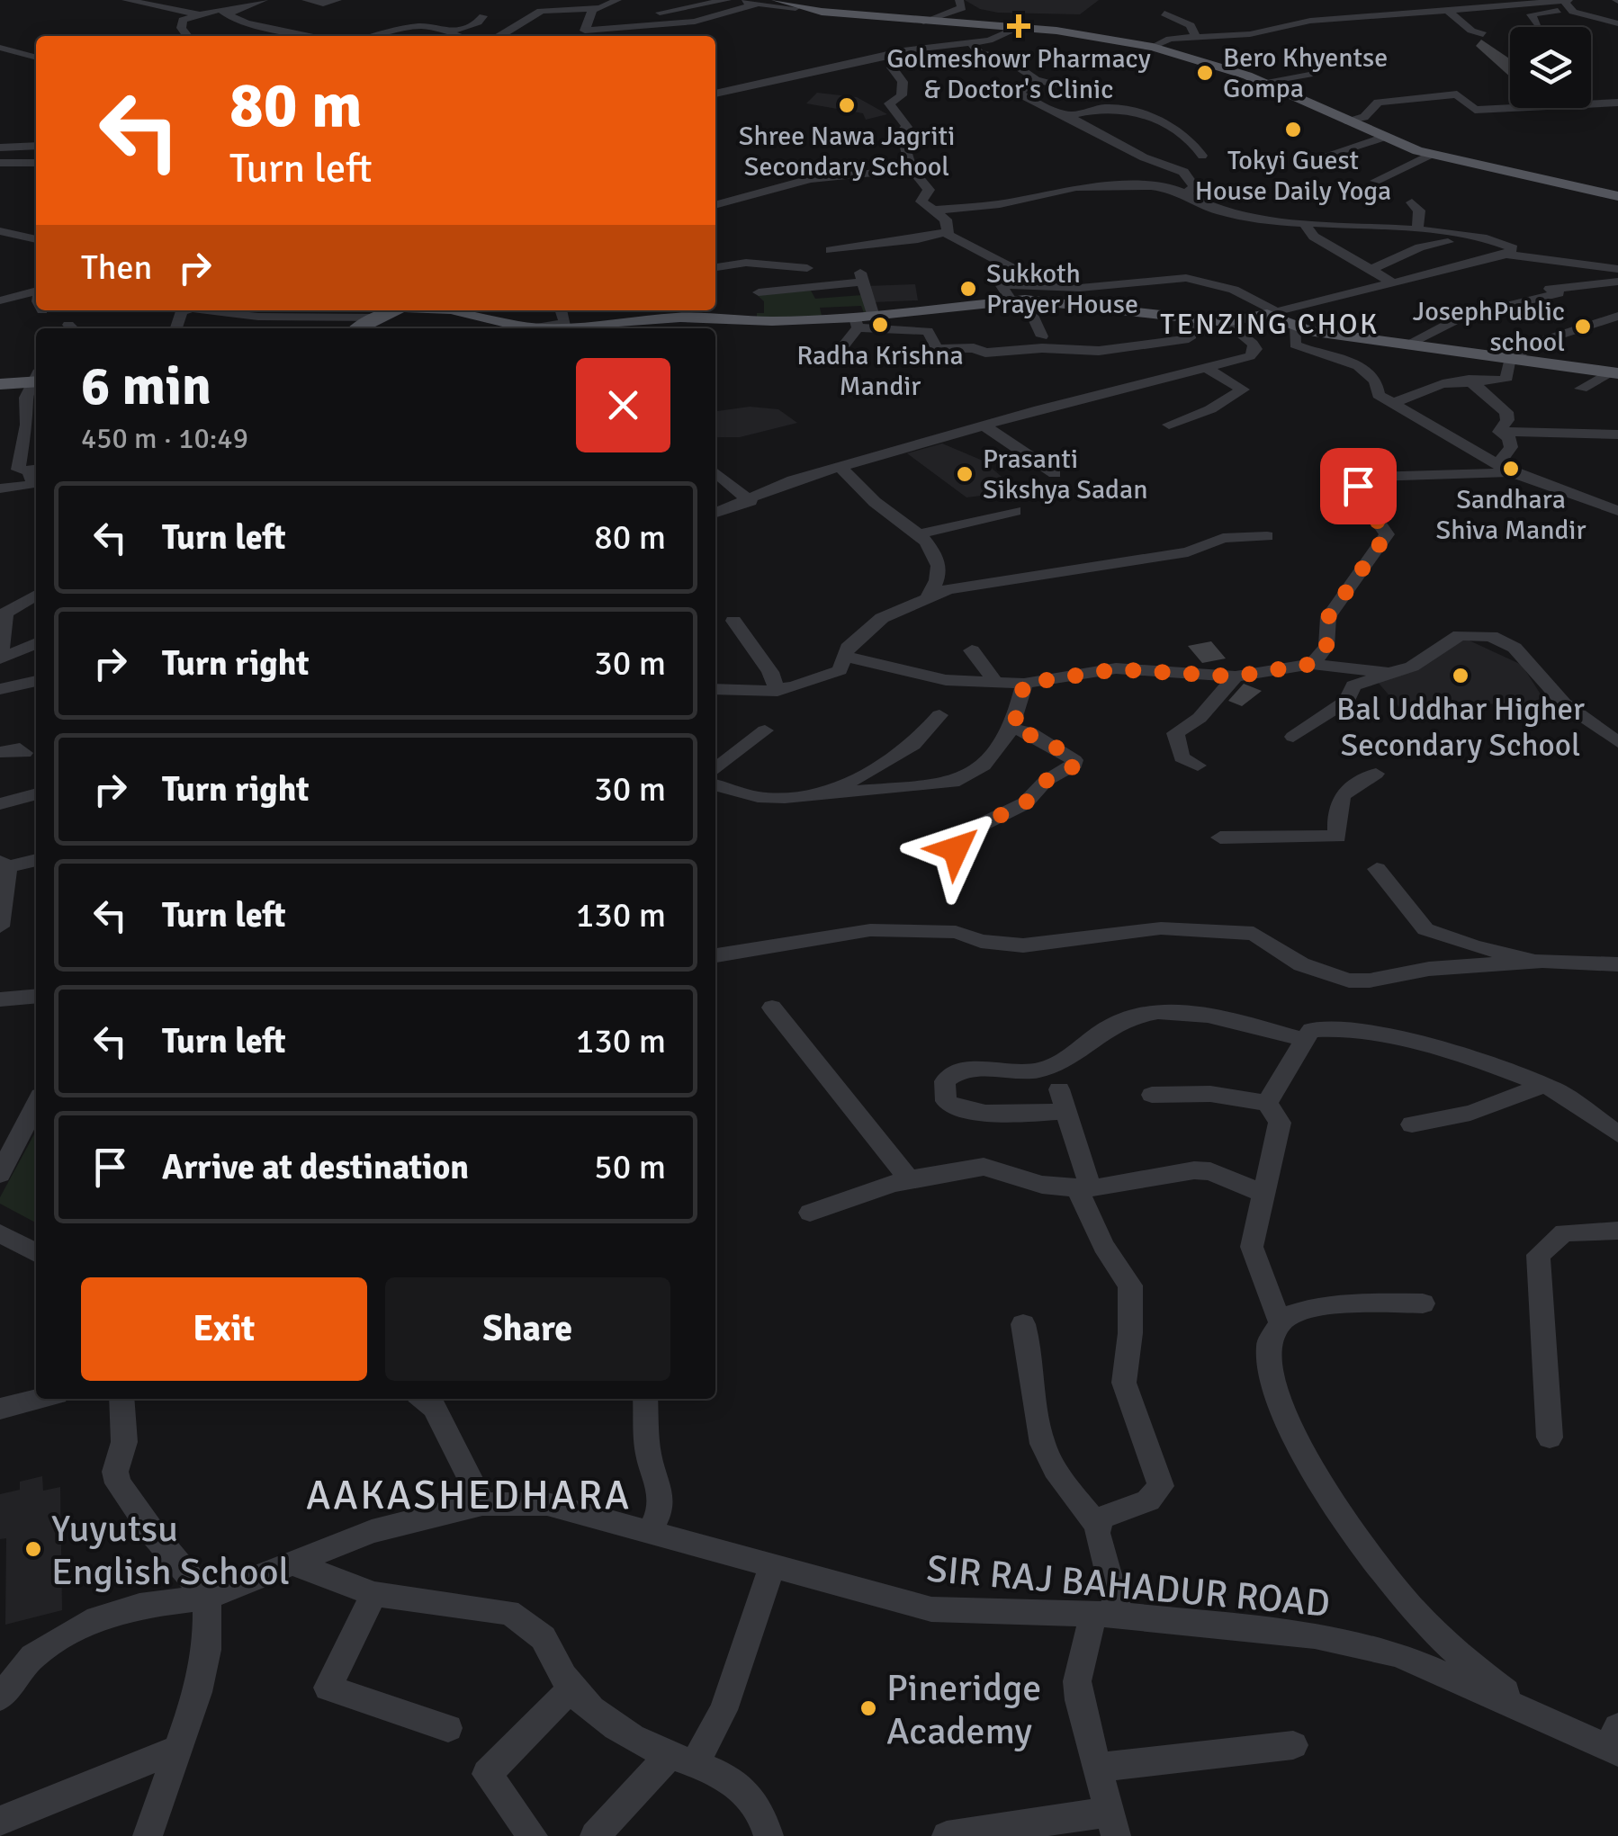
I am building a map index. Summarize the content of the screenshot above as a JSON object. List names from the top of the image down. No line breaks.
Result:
{"streets":{"street":["SIR RAJ BAHADUR ROAD"]},"districts":["TENZING CHOK","AAKASHEDHARA"],"places":{"health":["Golmeshowr Pharmacy & Doctor's Clinic"],"other":["Bero Khyentse Gompa","Shree Nawa Jagriti Secondary School","Tokyi Guest House Daily Yoga","Sukkoth Prayer House","Radha Krishna Mandir","JosephPublic school","Sandhara Shiva Mandir","Prasanti Sikshya Sadan","Bal Uddhar Higher Secondary School","Yuyutsu English School","Pineridge Academy"]},"page":{"turn":["80 m","Turn left"],"then":"Then","heading":["6 min","450 m · 10:49"],"list":[{"name":"Turn left","value":"80 m"},{"name":"Turn right","value":"30 m"},{"name":"Turn right","value":"30 m"},{"name":"Turn left","value":"130 m"},{"name":"Turn left","value":"130 m"},{"name":"Arrive at destination","value":"50 m"}],"buttons":["Exit","Share"]}}
